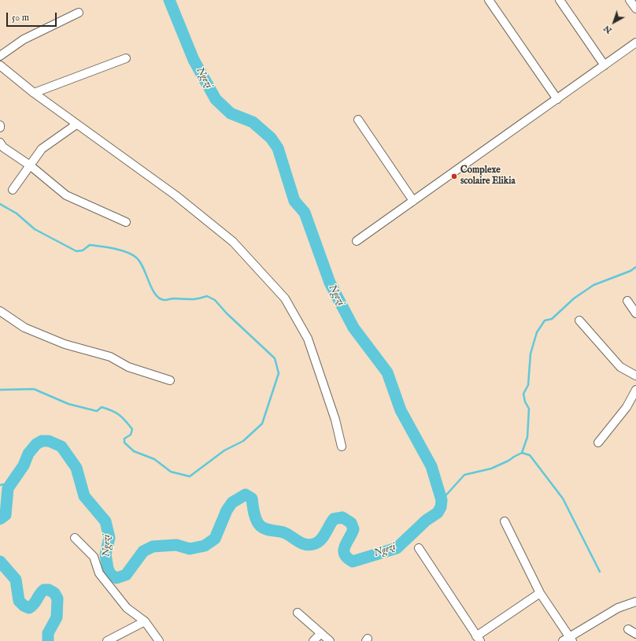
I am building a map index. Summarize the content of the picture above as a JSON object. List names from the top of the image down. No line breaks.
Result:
{"water":["Ngezi"],"places":["Complexe scolaire Elikia"],"scale_bar":"50 m","north":"bottom left"}
